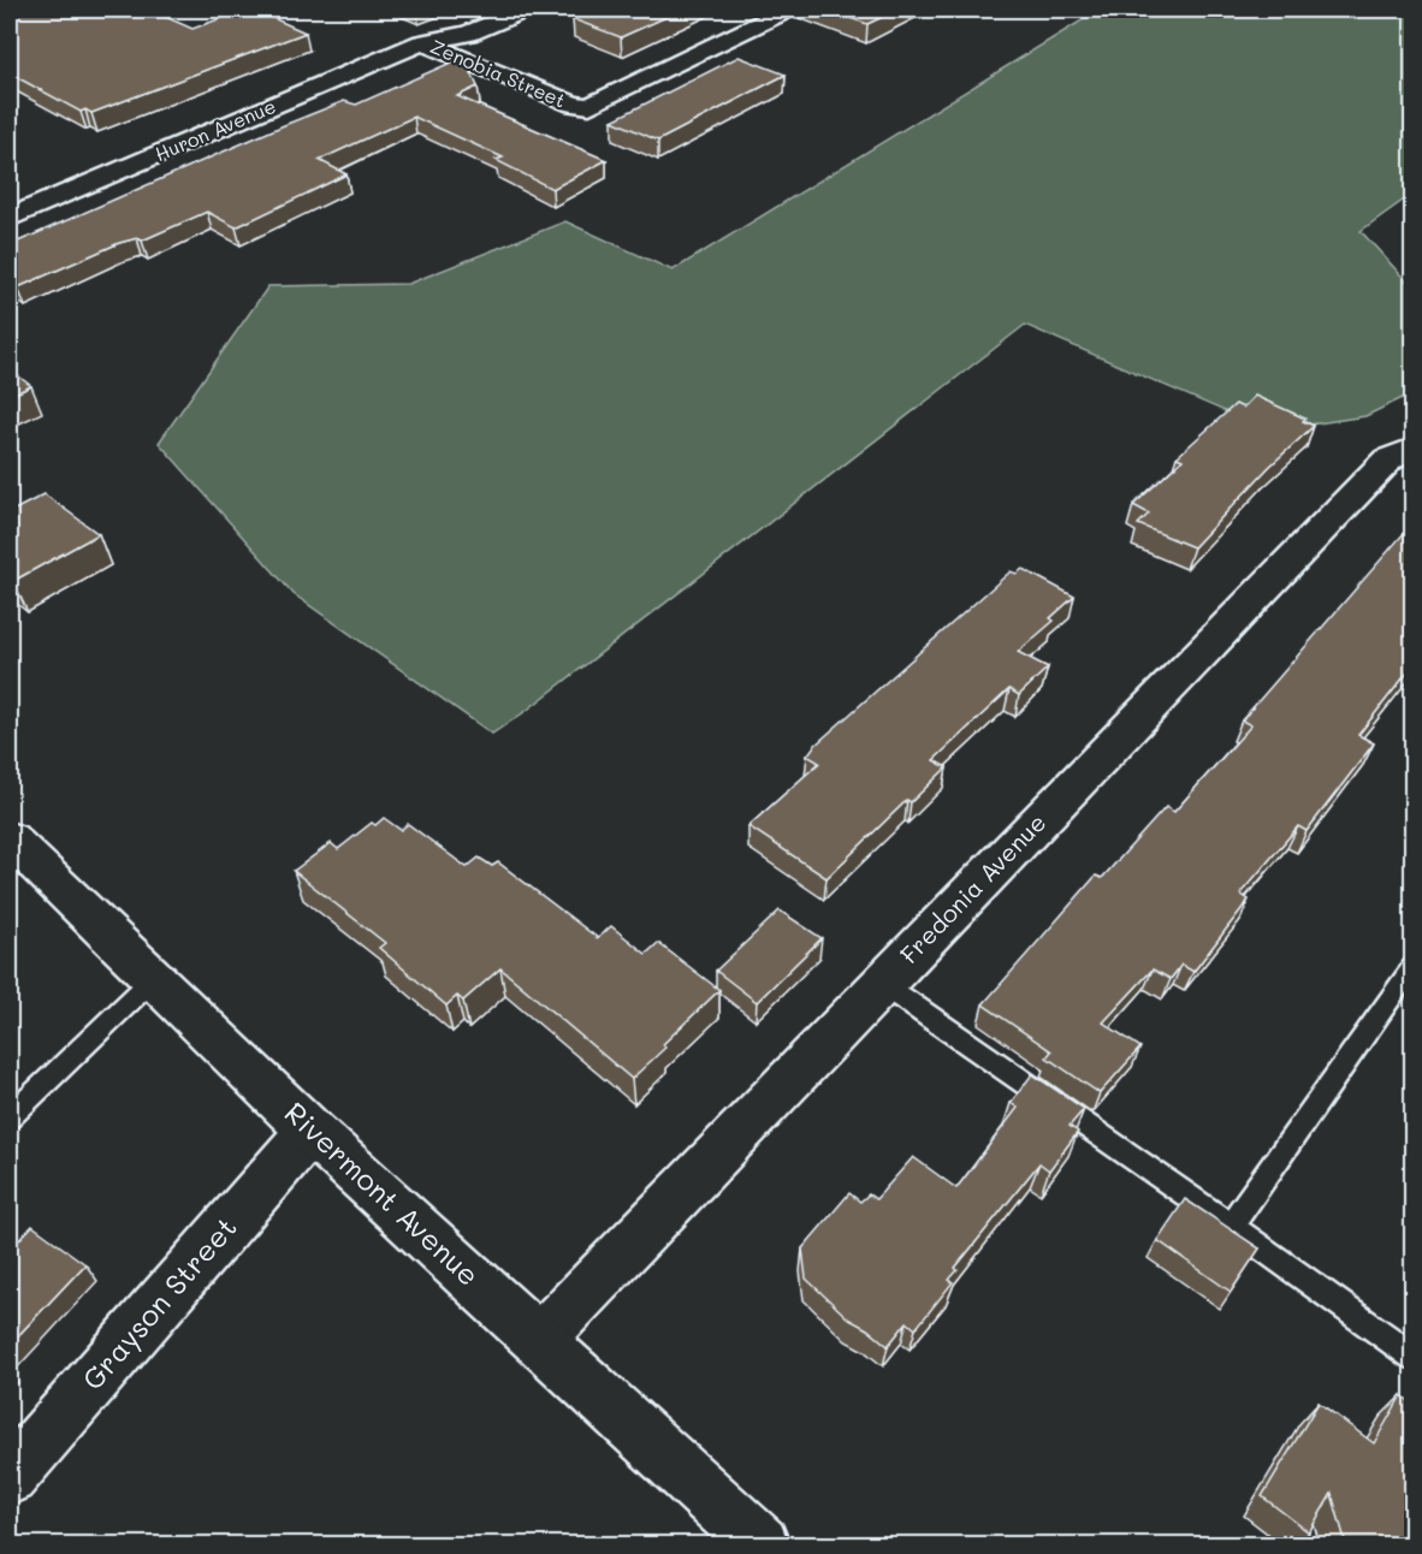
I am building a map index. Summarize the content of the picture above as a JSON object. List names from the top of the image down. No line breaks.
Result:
{"streets":{"street":["Zenobia Street","Huron Avenue","Fredonia Avenue","Rivermont Avenue","Grayson Street"]},"crossings":[["Zenobia Street","Huron Avenue"],["Fredonia Avenue","Rivermont Avenue"],["Rivermont Avenue","Grayson Street"]]}
